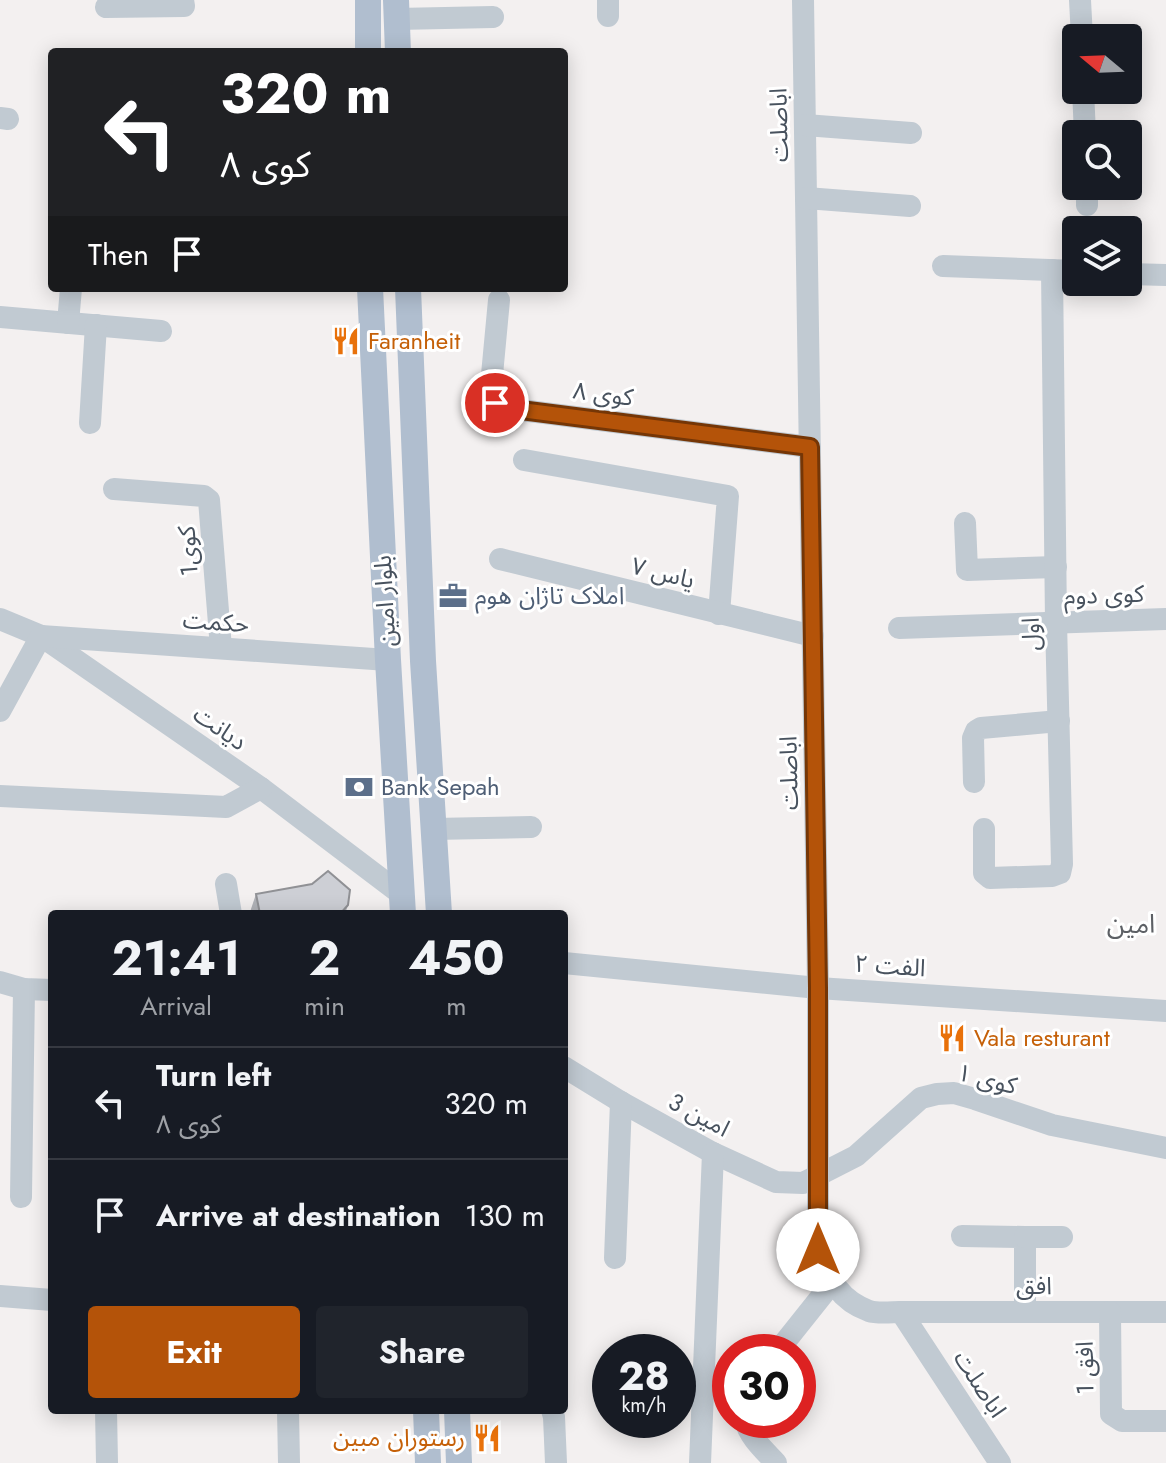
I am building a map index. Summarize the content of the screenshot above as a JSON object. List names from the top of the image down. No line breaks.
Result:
{"streets":{"main road":["بلوار امین"],"street":["اباصلت","کوی ۸","کوی1","یاس ۷","کوی دوم","حکمت","اول","دیانت","الفت ۲","کوی ۱","امین 3","افق","افق 1"]},"crossings":[["اباصلت","کوی ۸"],["اباصلت","یاس ۷"],["اباصلت","الفت ۲"],["اباصلت","کوی ۱"],["اباصلت","امین 3"],["اباصلت","افق"],["کوی1","حکمت"],["کوی دوم","اول"],["بلوار امین","حکمت"],["بلوار امین","دیانت"],["حکمت","دیانت"],["کوی ۱","امین 3"],["افق","افق 1"]],"districts":["امین"],"places":{"restaurant":["Faranheit","Vala resturant","رستوران مبین"],"office":["املاک تاژان هوم"],"bank":["Bank Sepah"]},"north":"left","page":{"turn":["320 m","کوی ۸"],"then":"Then","eta":["21:41","Arrival","2","min","450","m"],"list":[{"name":"Turn left","note":"کوی ۸","value":"320 m"},{"name":"Arrive at destination","value":"130 m"}],"buttons":["Exit","Share"],"speed":"28 km/h","limit":"30"}}
